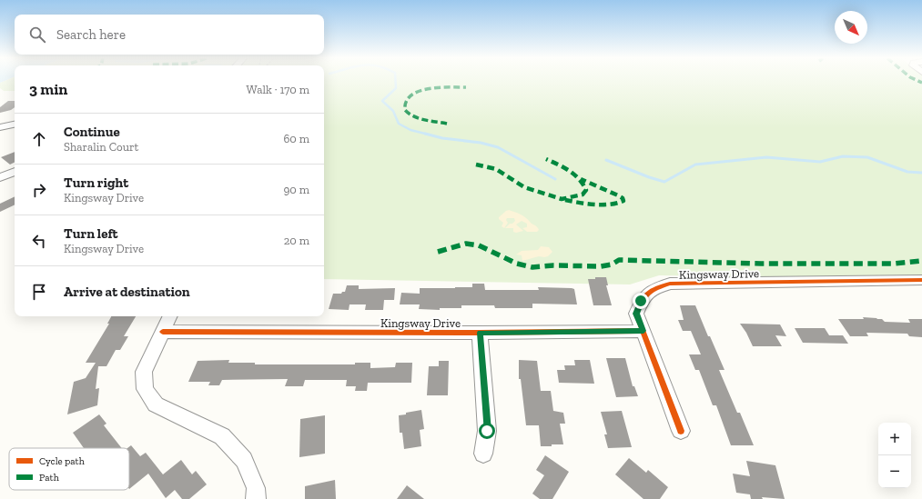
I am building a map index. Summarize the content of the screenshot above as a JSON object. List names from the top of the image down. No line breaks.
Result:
{"streets":{"street":["Kingsway Drive"]},"legend":["Cycle path","Path"],"north":"bottom right","page":{"search":"Search here","heading":["3 min","Walk · 170 m"],"list":[["Continue","Sharalin Court","60 m"],["Turn right","Kingsway Drive","90 m"],["Turn left","Kingsway Drive","20 m"],"Arrive at destination"],"map_buttons":["+","−"]}}
